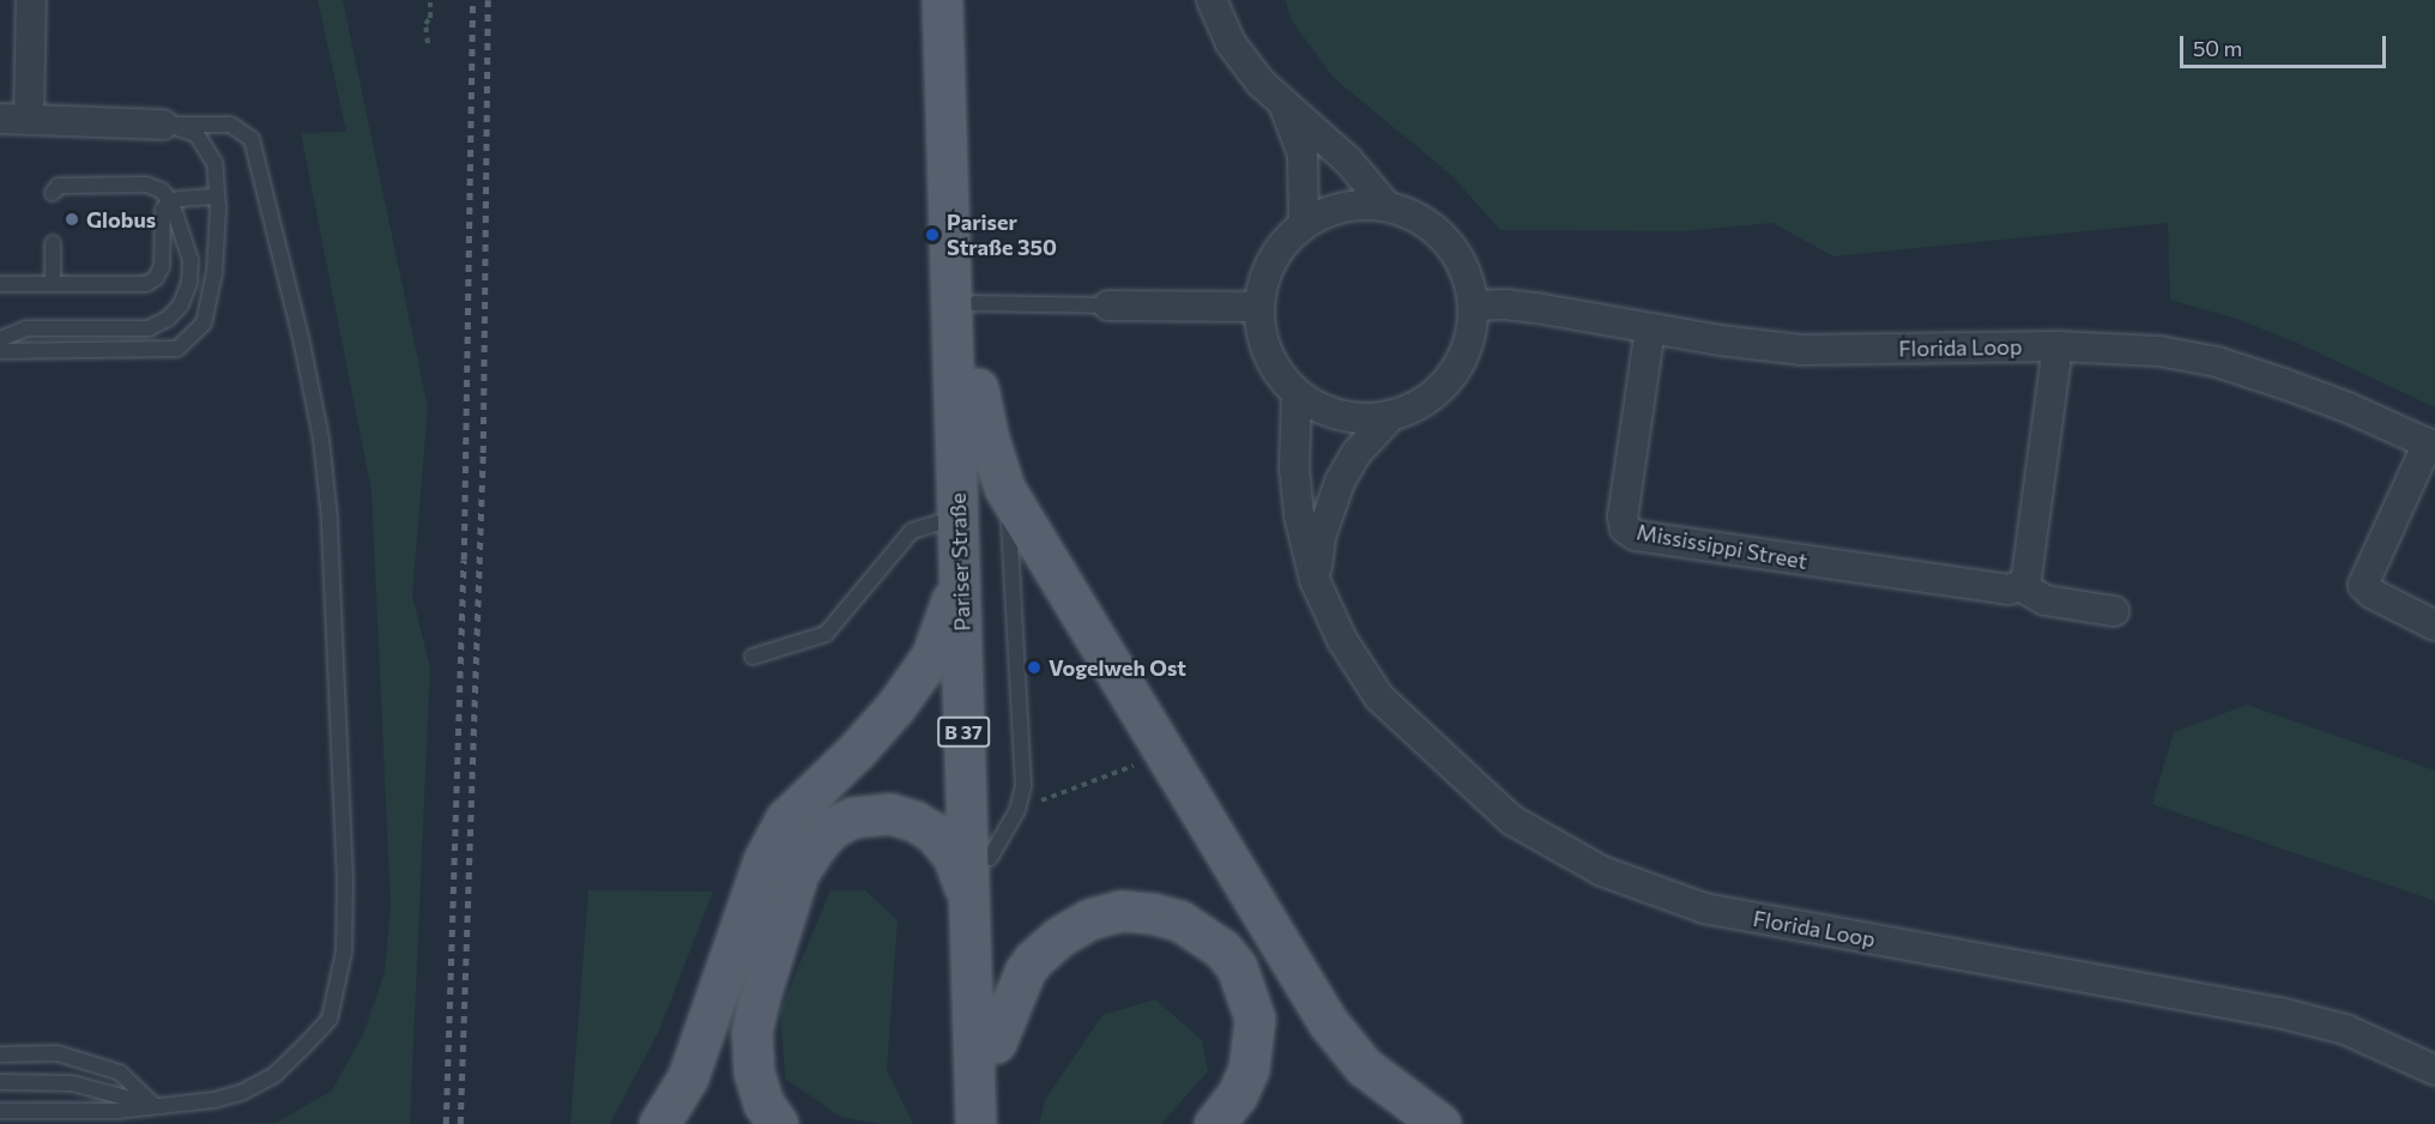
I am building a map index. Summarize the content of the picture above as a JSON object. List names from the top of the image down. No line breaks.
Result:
{"streets":{"main road":["Pariser Straße","B 37"],"street":["Florida Loop","Mississippi Street"]},"crossings":[["Florida Loop","Mississippi Street"]],"places":["Globus","Pariser Straße 350","Vogelweh Ost"],"scale_bar":"50 m"}
